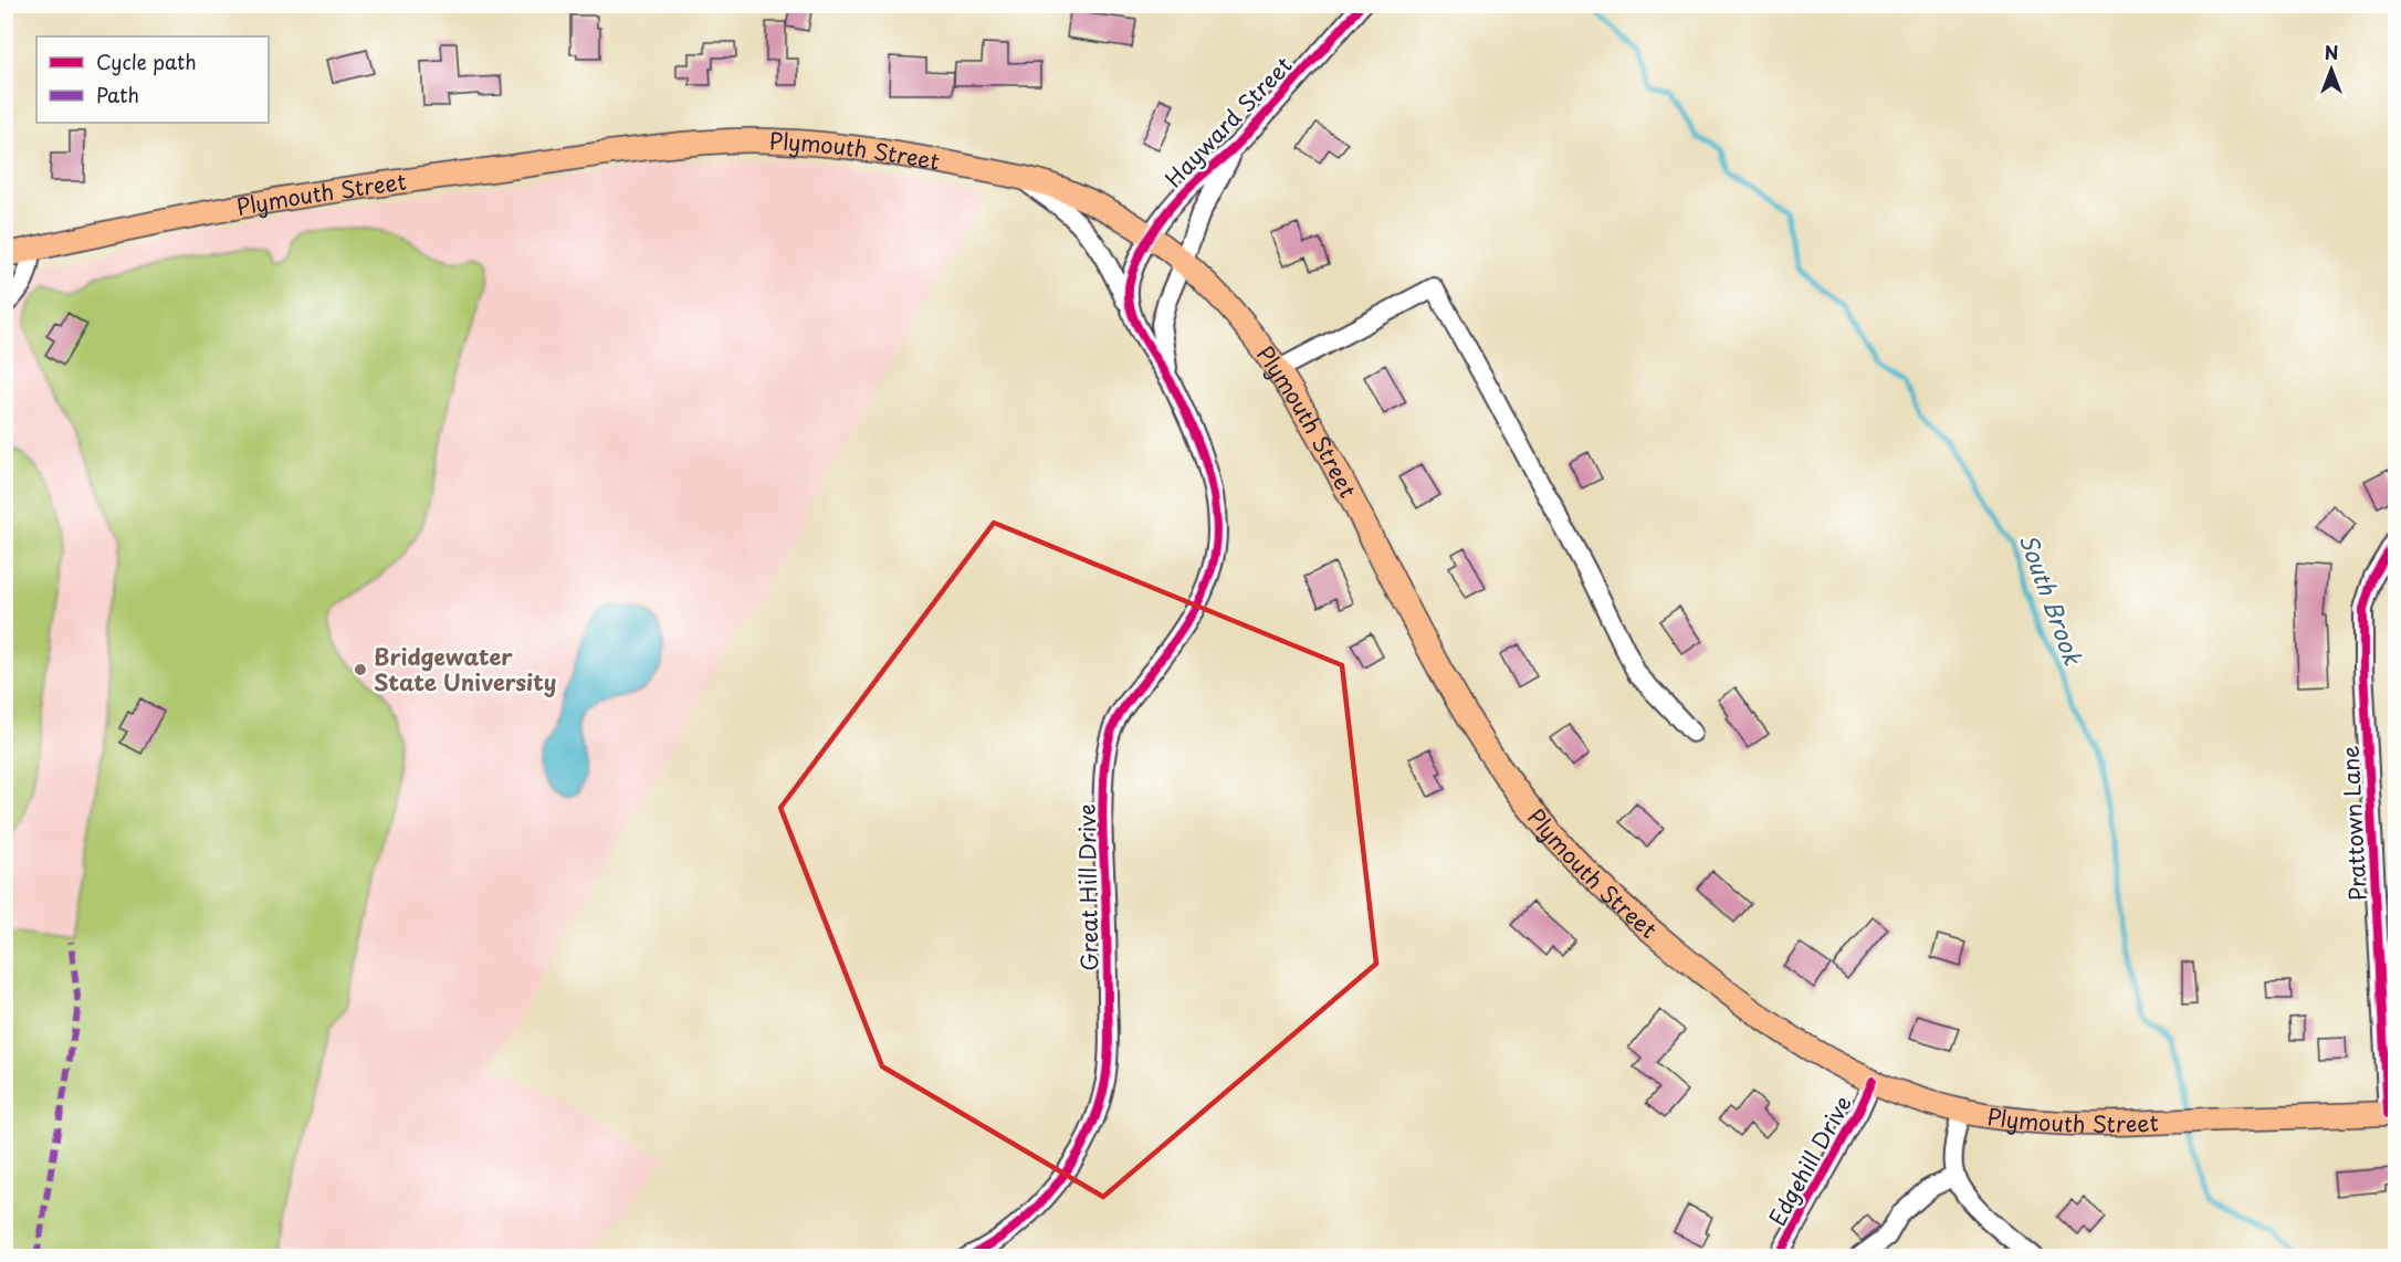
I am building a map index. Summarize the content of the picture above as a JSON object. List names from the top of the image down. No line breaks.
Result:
{"streets":{"main road":["Plymouth Street"],"street":["Hayward Street","Prattown Lane","Great Hill Drive","Edgehill Drive"]},"crossings":[["Hayward Street","Plymouth Street"],["Hayward Street","Great Hill Drive"],["Plymouth Street","Prattown Lane"],["Plymouth Street","Great Hill Drive"],["Plymouth Street","Edgehill Drive"]],"water":["South Brook"],"places":["Bridgewater State University"],"legend":["Cycle path","Path"],"north":"top"}
